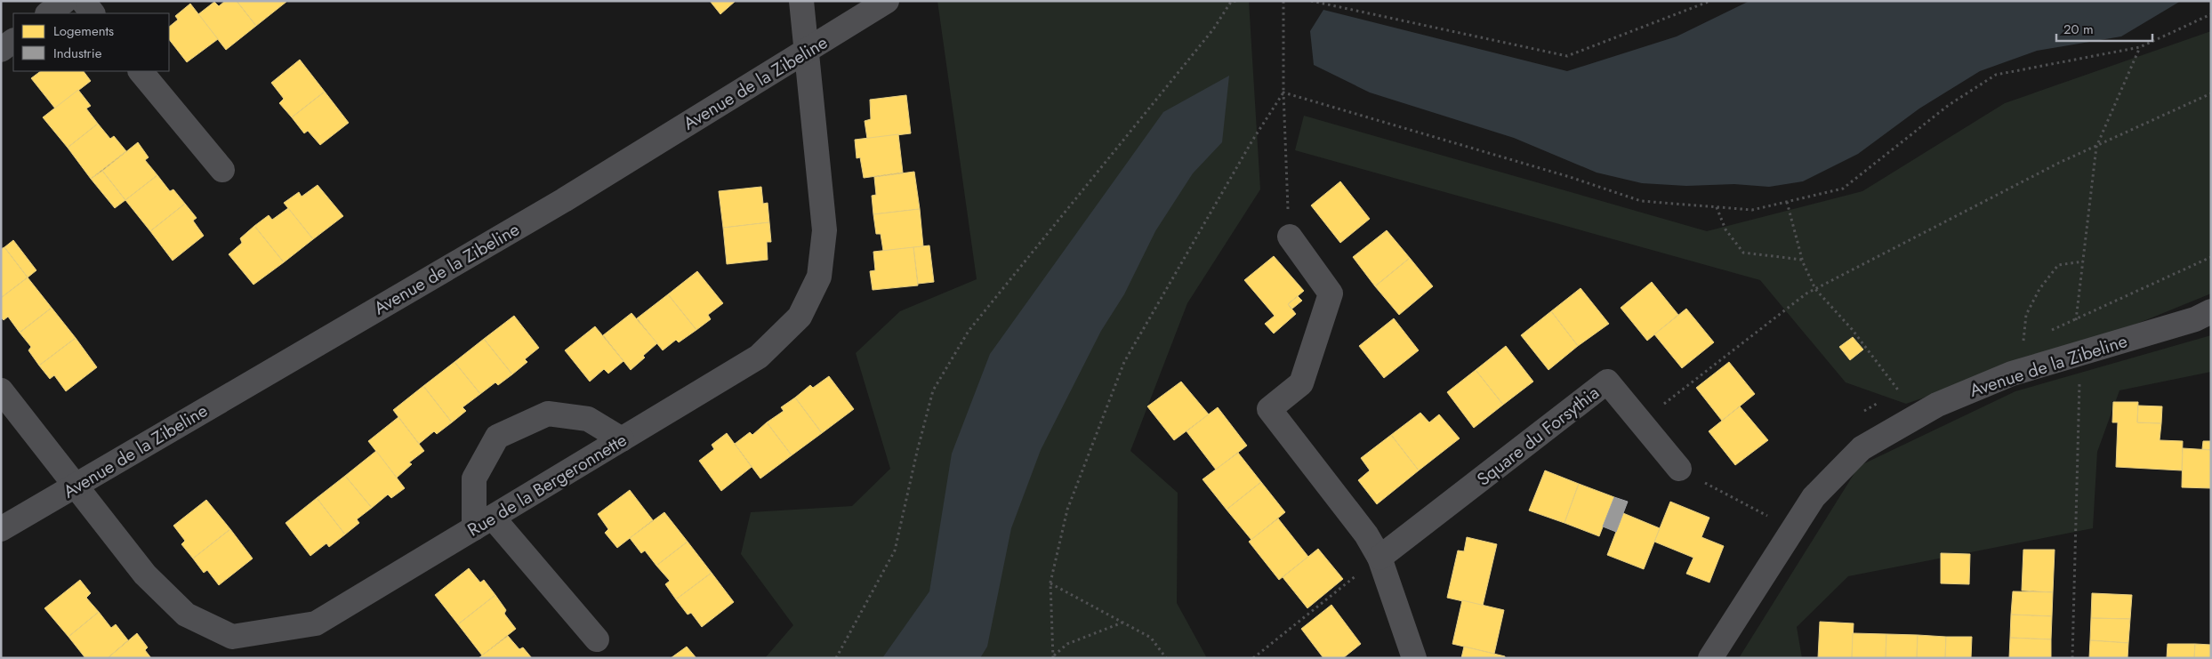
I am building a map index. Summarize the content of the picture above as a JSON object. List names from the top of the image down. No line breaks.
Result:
{"streets":{"street":["Avenue de la Zibeline","Square du Forsythia","Rue de la Bergeronnette"]},"crossings":[["Avenue de la Zibeline","Rue de la Bergeronnette"]],"legend":["Logements","Industrie"],"scale_bar":"20 m"}
